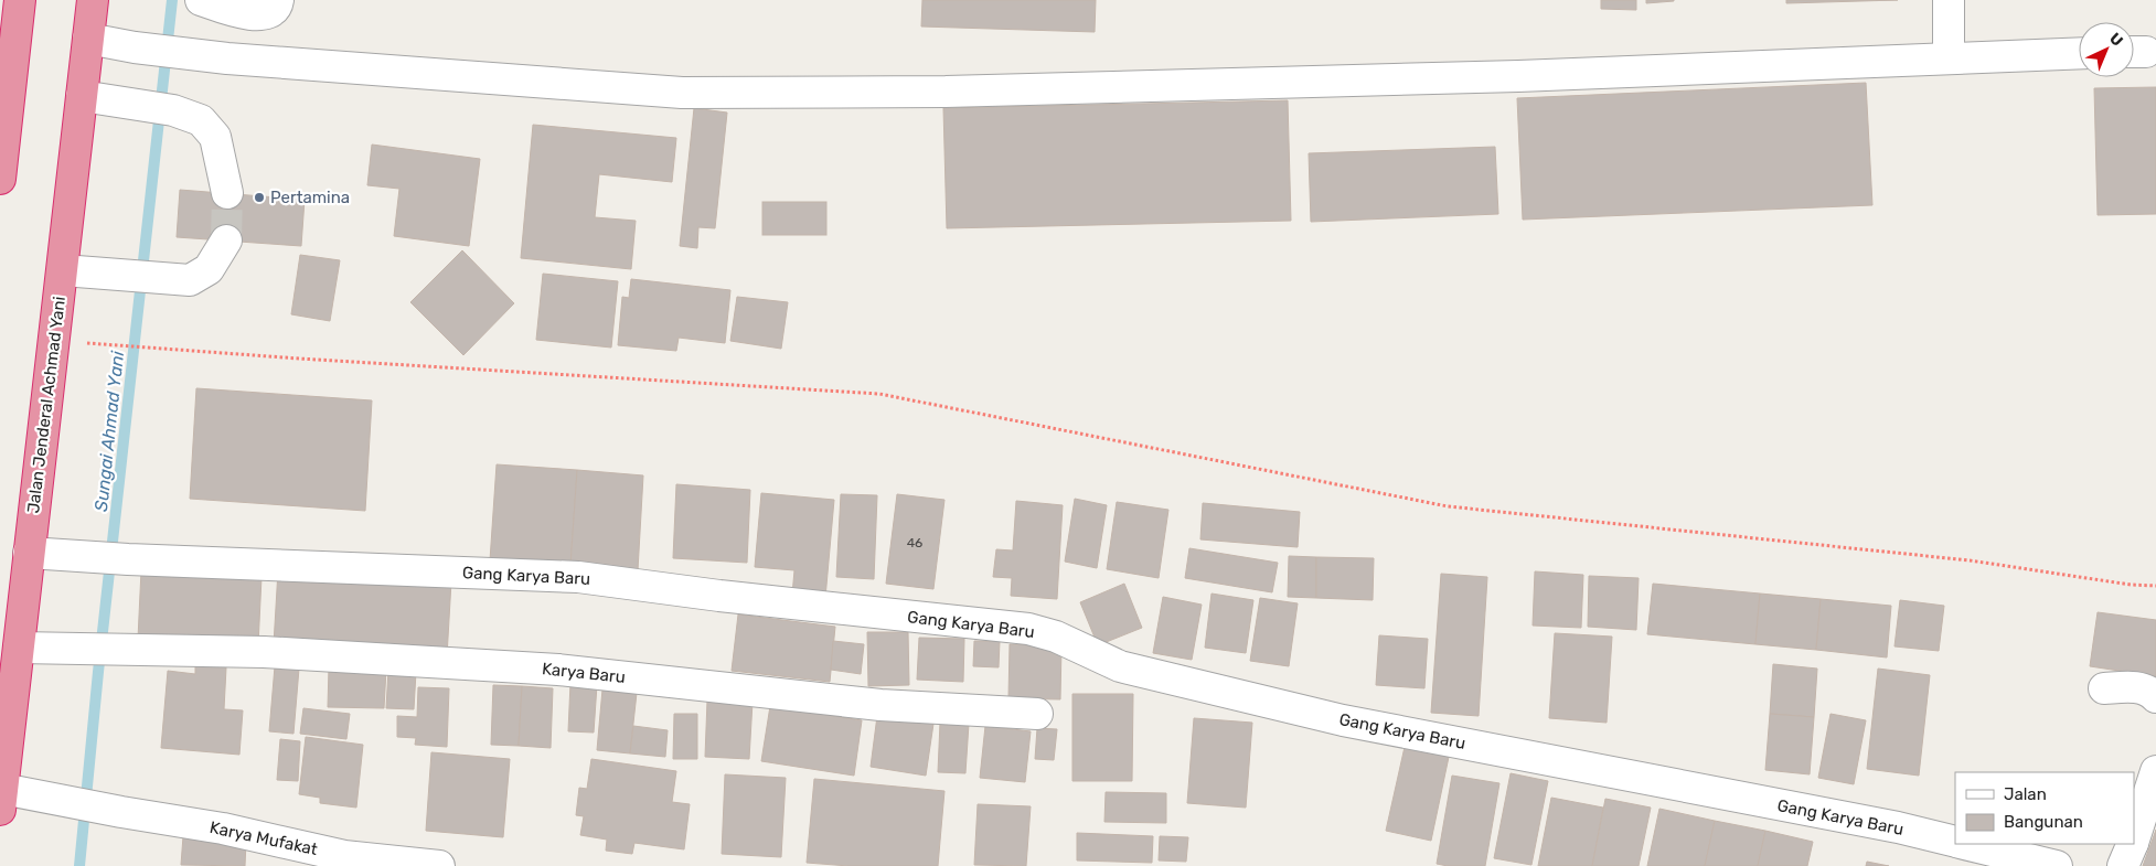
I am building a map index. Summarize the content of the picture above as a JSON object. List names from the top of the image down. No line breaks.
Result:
{"streets":{"highway":["Jalan Jenderal Achmad Yani"],"street":["Gang Karya Baru","Karya Baru","Karya Mufakat"]},"crossings":[["Jalan Jenderal Achmad Yani","Gang Karya Baru"],["Jalan Jenderal Achmad Yani","Karya Baru"],["Jalan Jenderal Achmad Yani","Karya Mufakat"]],"water":["Sungai Ahmad Yani"],"places":["Pertamina"],"house_numbers":["46"],"legend":["Jalan","Bangunan"],"north":"top right"}
